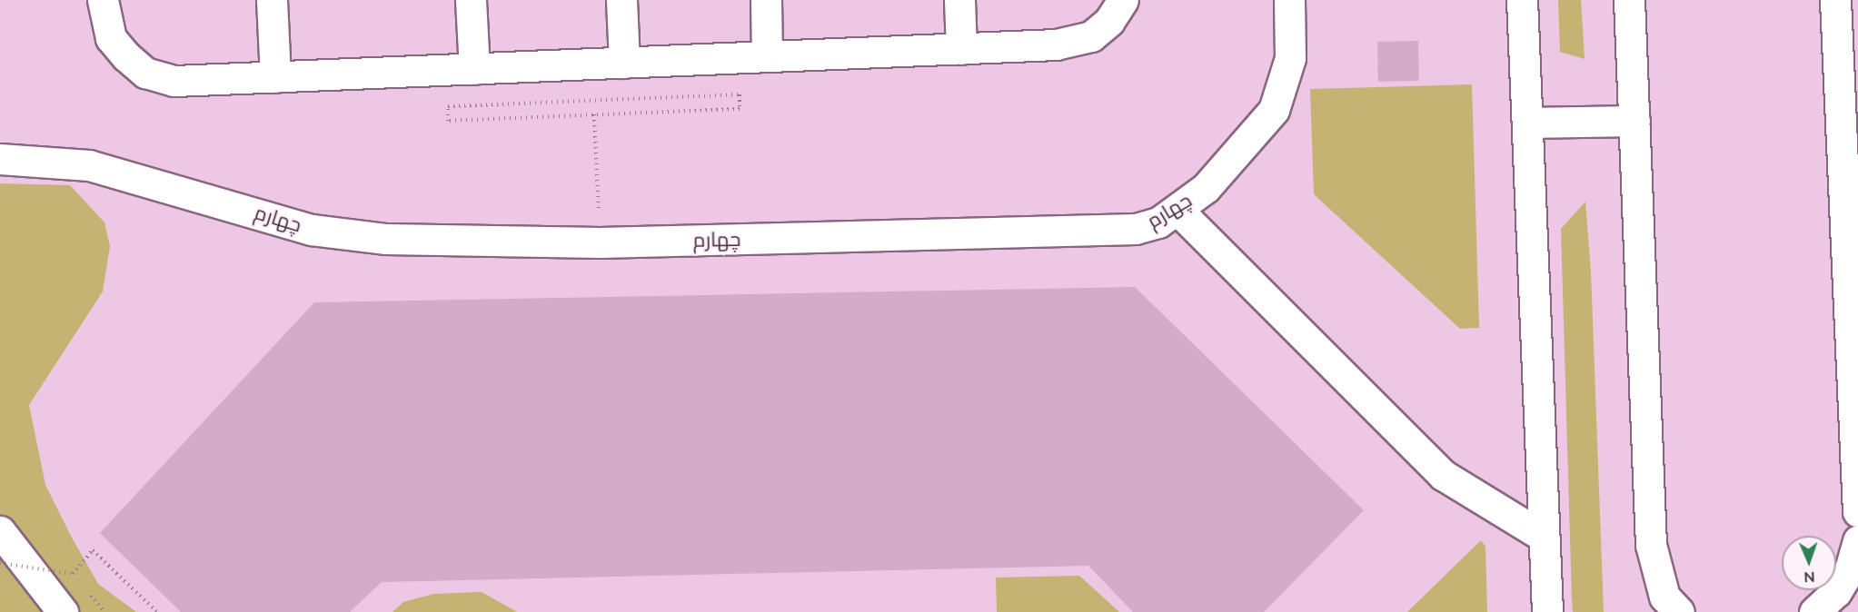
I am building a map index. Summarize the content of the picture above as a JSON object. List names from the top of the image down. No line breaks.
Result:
{"streets":{"lane":["چهارم"]},"north":"bottom"}
